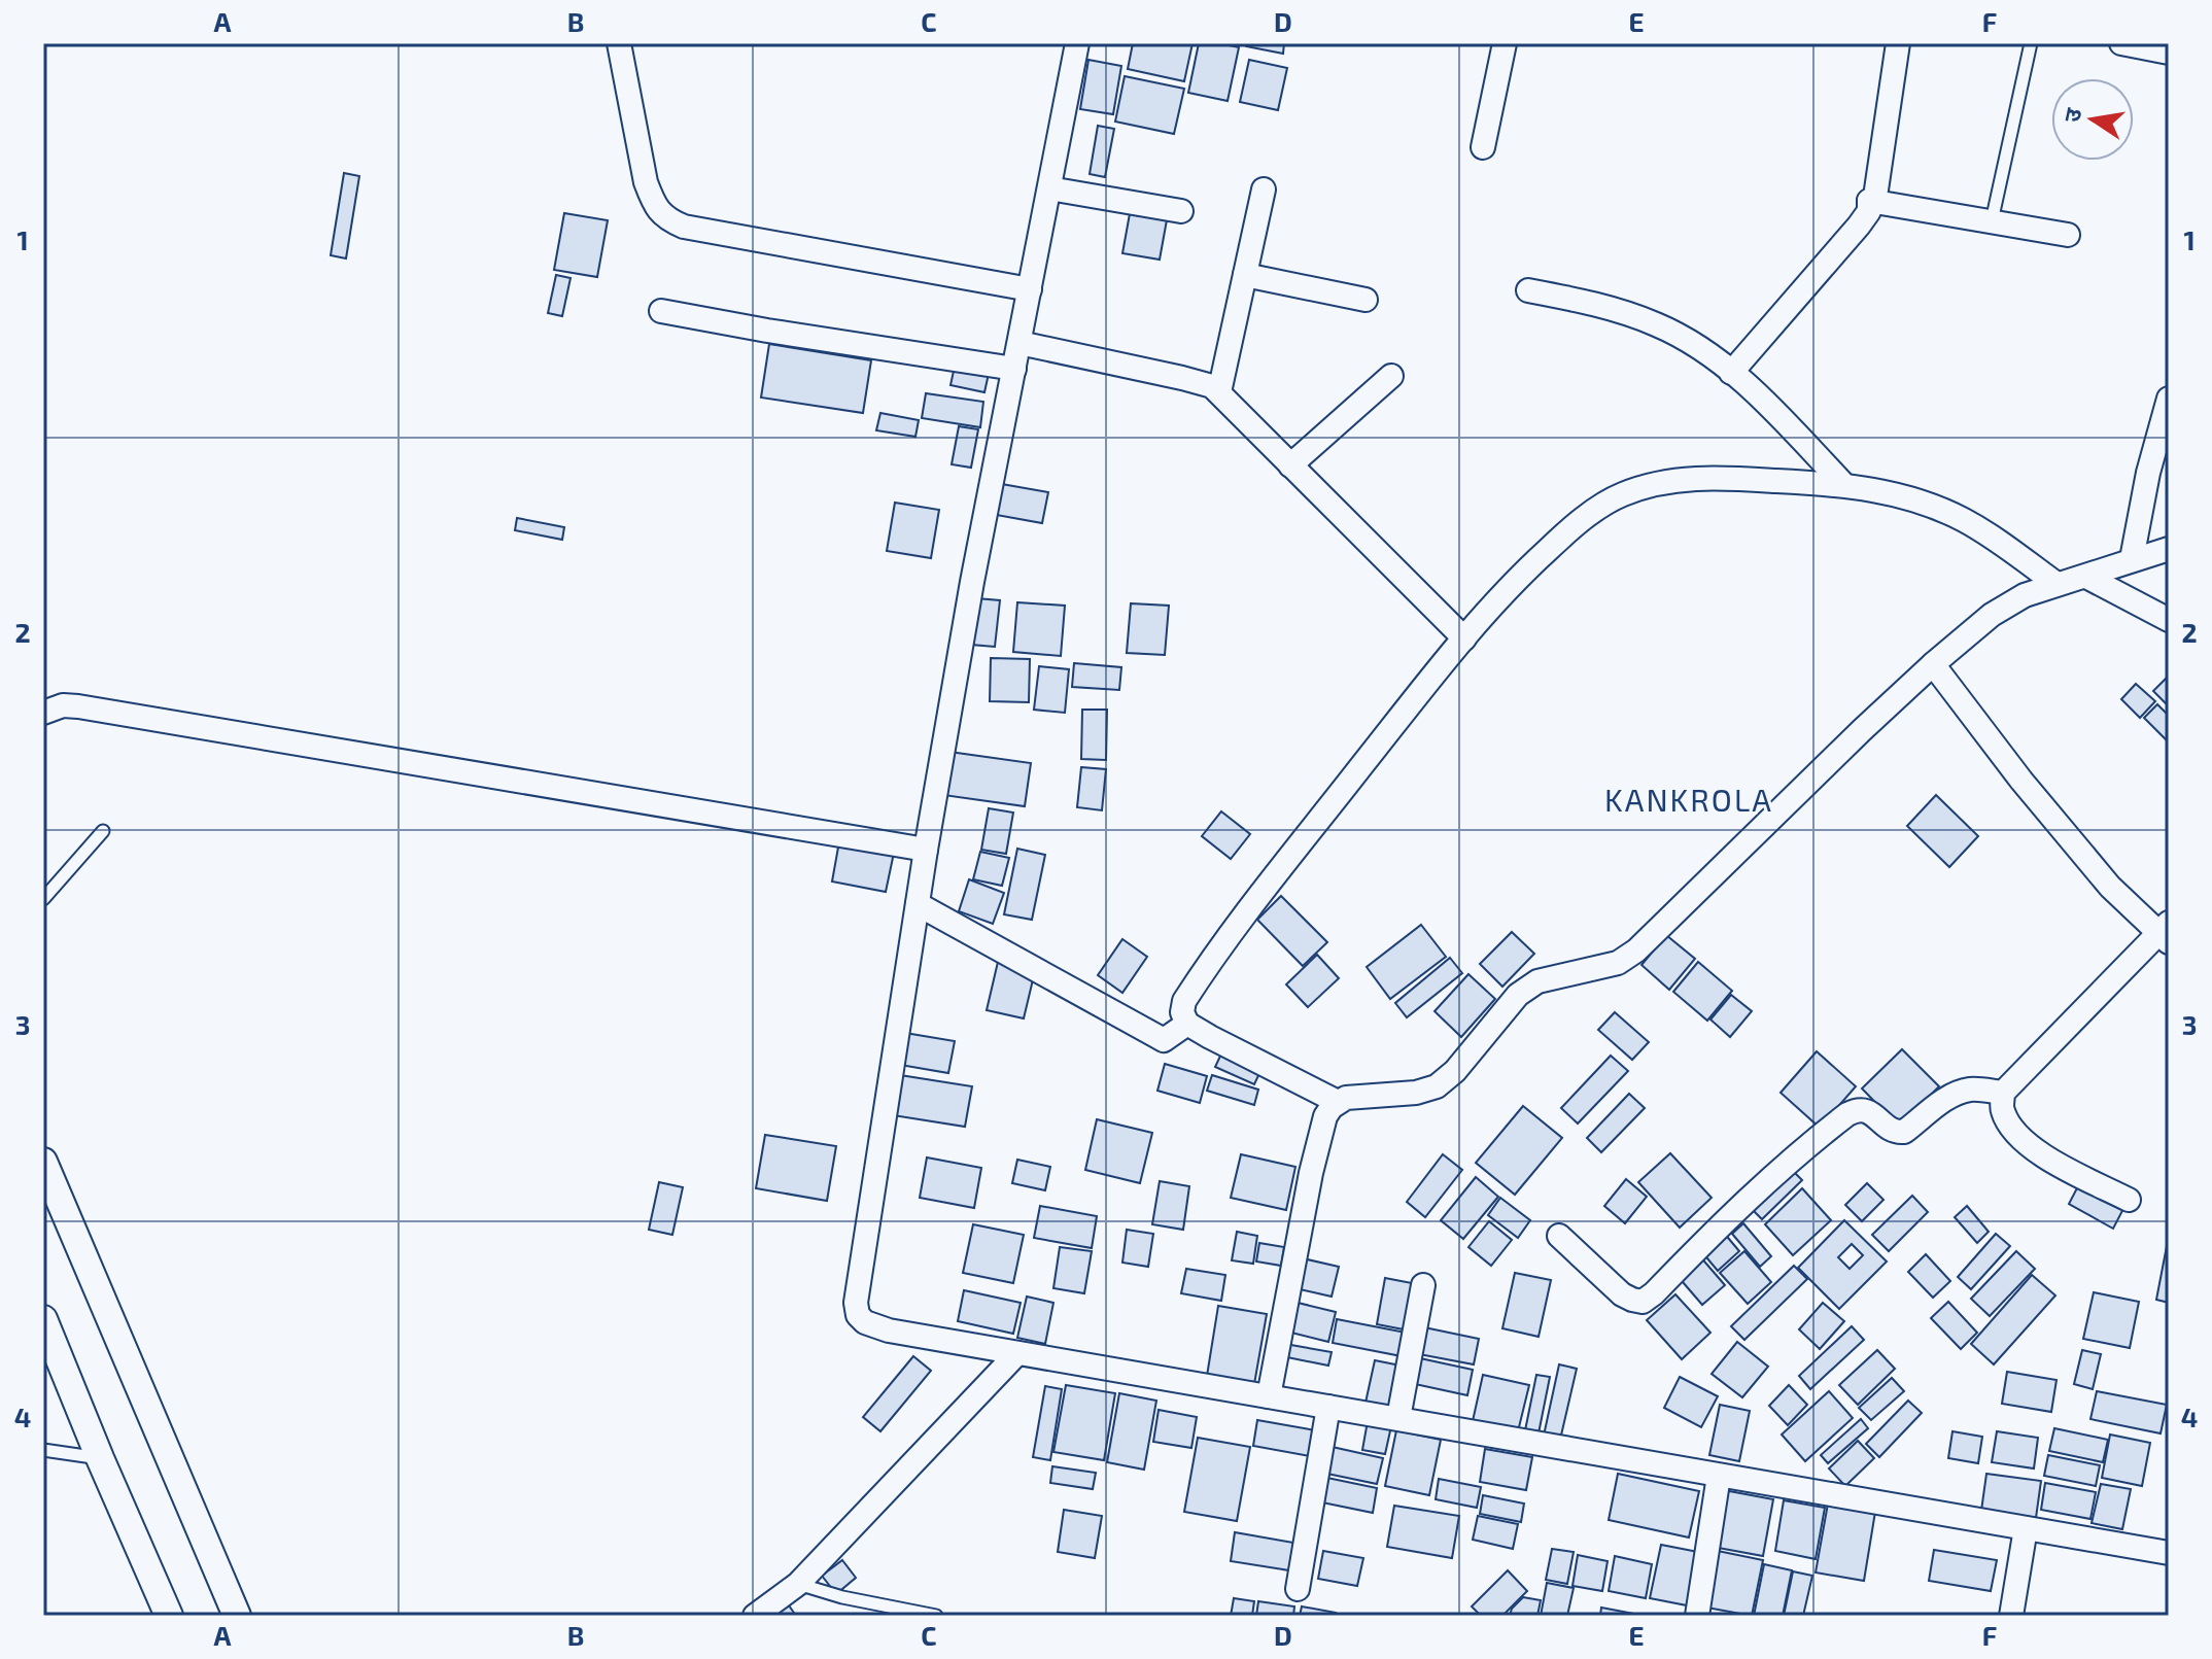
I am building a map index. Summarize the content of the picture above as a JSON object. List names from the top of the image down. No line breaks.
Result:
{"districts":["KANKROLA"],"north":"left","grid":{"columns":["A","B","C","D","E","F"],"rows":["1","2","3","4"]}}
